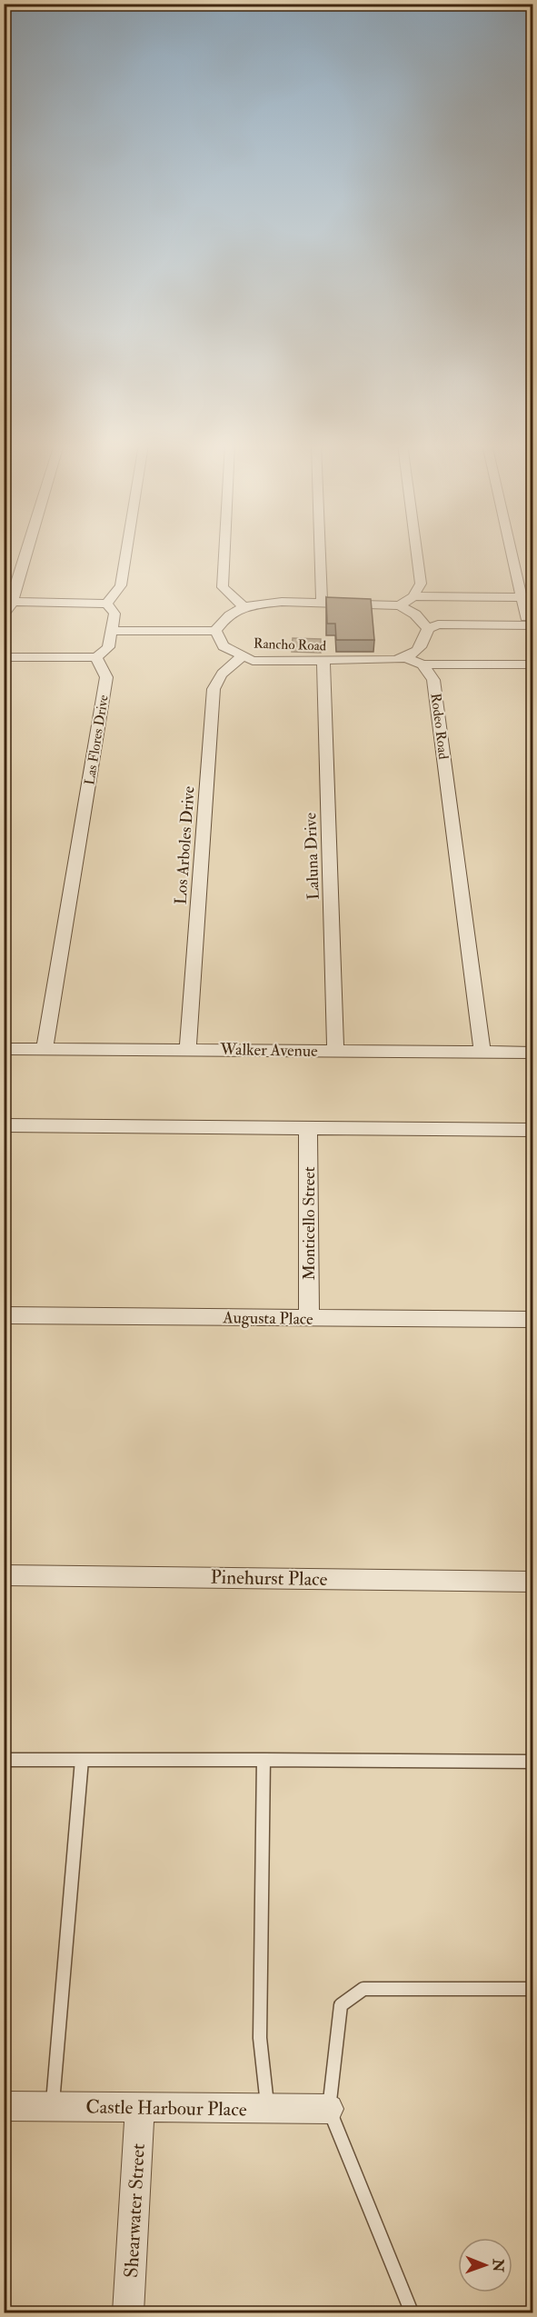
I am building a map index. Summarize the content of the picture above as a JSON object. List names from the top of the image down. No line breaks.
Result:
{"streets":{"street":["Rancho Road","Rodeo Road","Las Flores Drive","Los Arboles Drive","Laluna Drive","Walker Avenue","Monticello Street","Augusta Place","Pinehurst Place","Castle Harbour Place","Shearwater Street"]},"crossings":[["Rancho Road","Los Arboles Drive"],["Rancho Road","Laluna Drive"],["Rodeo Road","Walker Avenue"],["Las Flores Drive","Walker Avenue"],["Los Arboles Drive","Walker Avenue"],["Laluna Drive","Walker Avenue"],["Monticello Street","Augusta Place"],["Castle Harbour Place","Shearwater Street"]],"north":"right"}
